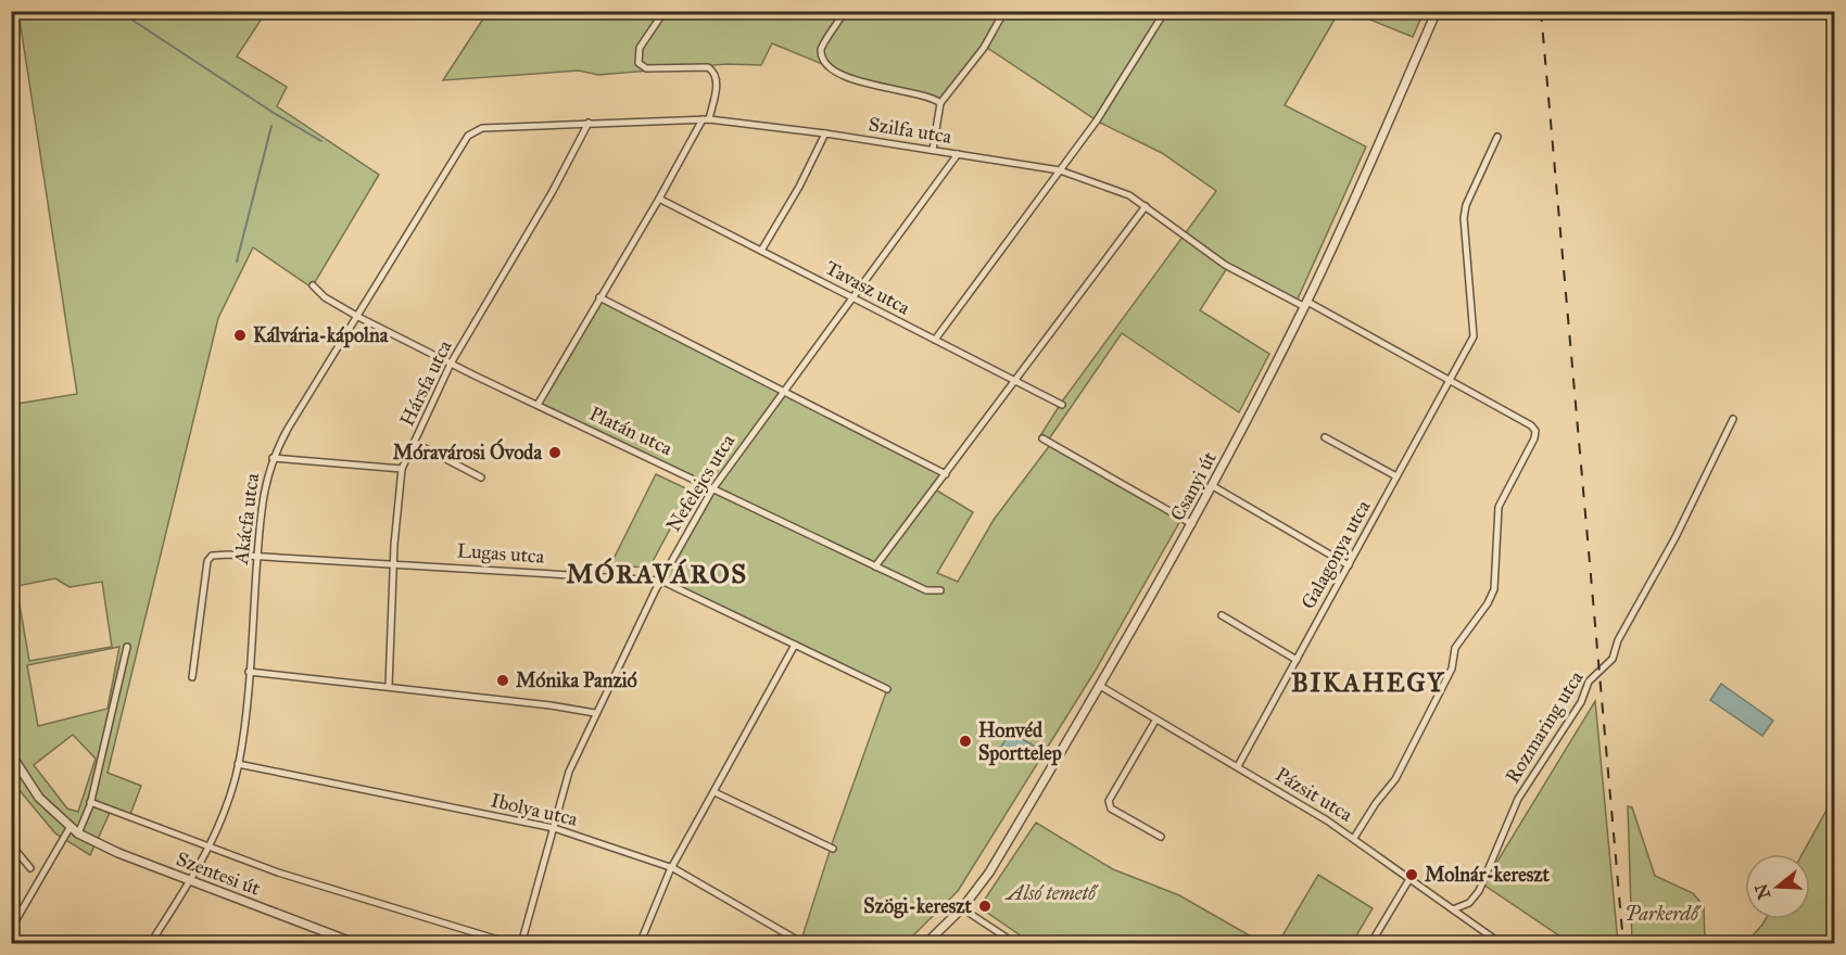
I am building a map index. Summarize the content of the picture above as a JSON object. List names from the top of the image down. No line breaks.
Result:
{"streets":{"street":["Szilfa utca","Tavasz utca","Hársfa utca","Platán utca","Nefelejcs utca","Csanyi út","Akácfa utca","Lugas utca","Galagonya utca","Rozmaring utca","Pázsit utca","Ibolya utca","Szentesi út"]},"crossings":[["Szilfa utca","Hársfa utca"],["Szilfa utca","Nefelejcs utca"],["Szilfa utca","Csanyi út"],["Szilfa utca","Akácfa utca"],["Szilfa utca","Galagonya utca"],["Szilfa utca","Pázsit utca"],["Tavasz utca","Nefelejcs utca"],["Hársfa utca","Platán utca"],["Hársfa utca","Lugas utca"],["Platán utca","Nefelejcs utca"],["Platán utca","Akácfa utca"],["Nefelejcs utca","Lugas utca"],["Nefelejcs utca","Ibolya utca"],["Csanyi út","Pázsit utca"],["Akácfa utca","Lugas utca"],["Akácfa utca","Ibolya utca"],["Akácfa utca","Szentesi út"],["Galagonya utca","Pázsit utca"],["Rozmaring utca","Pázsit utca"]],"districts":["MÓRAVÁROS","BIKAHEGY"],"parks":["Alsó temető","Parkerdő"],"places":["Kálvária-kápolna","Móravárosi Óvoda","Mónika Panzió","Honvéd Sporttelep","Molnár-kereszt","Szögi-kereszt"],"north":"left"}
